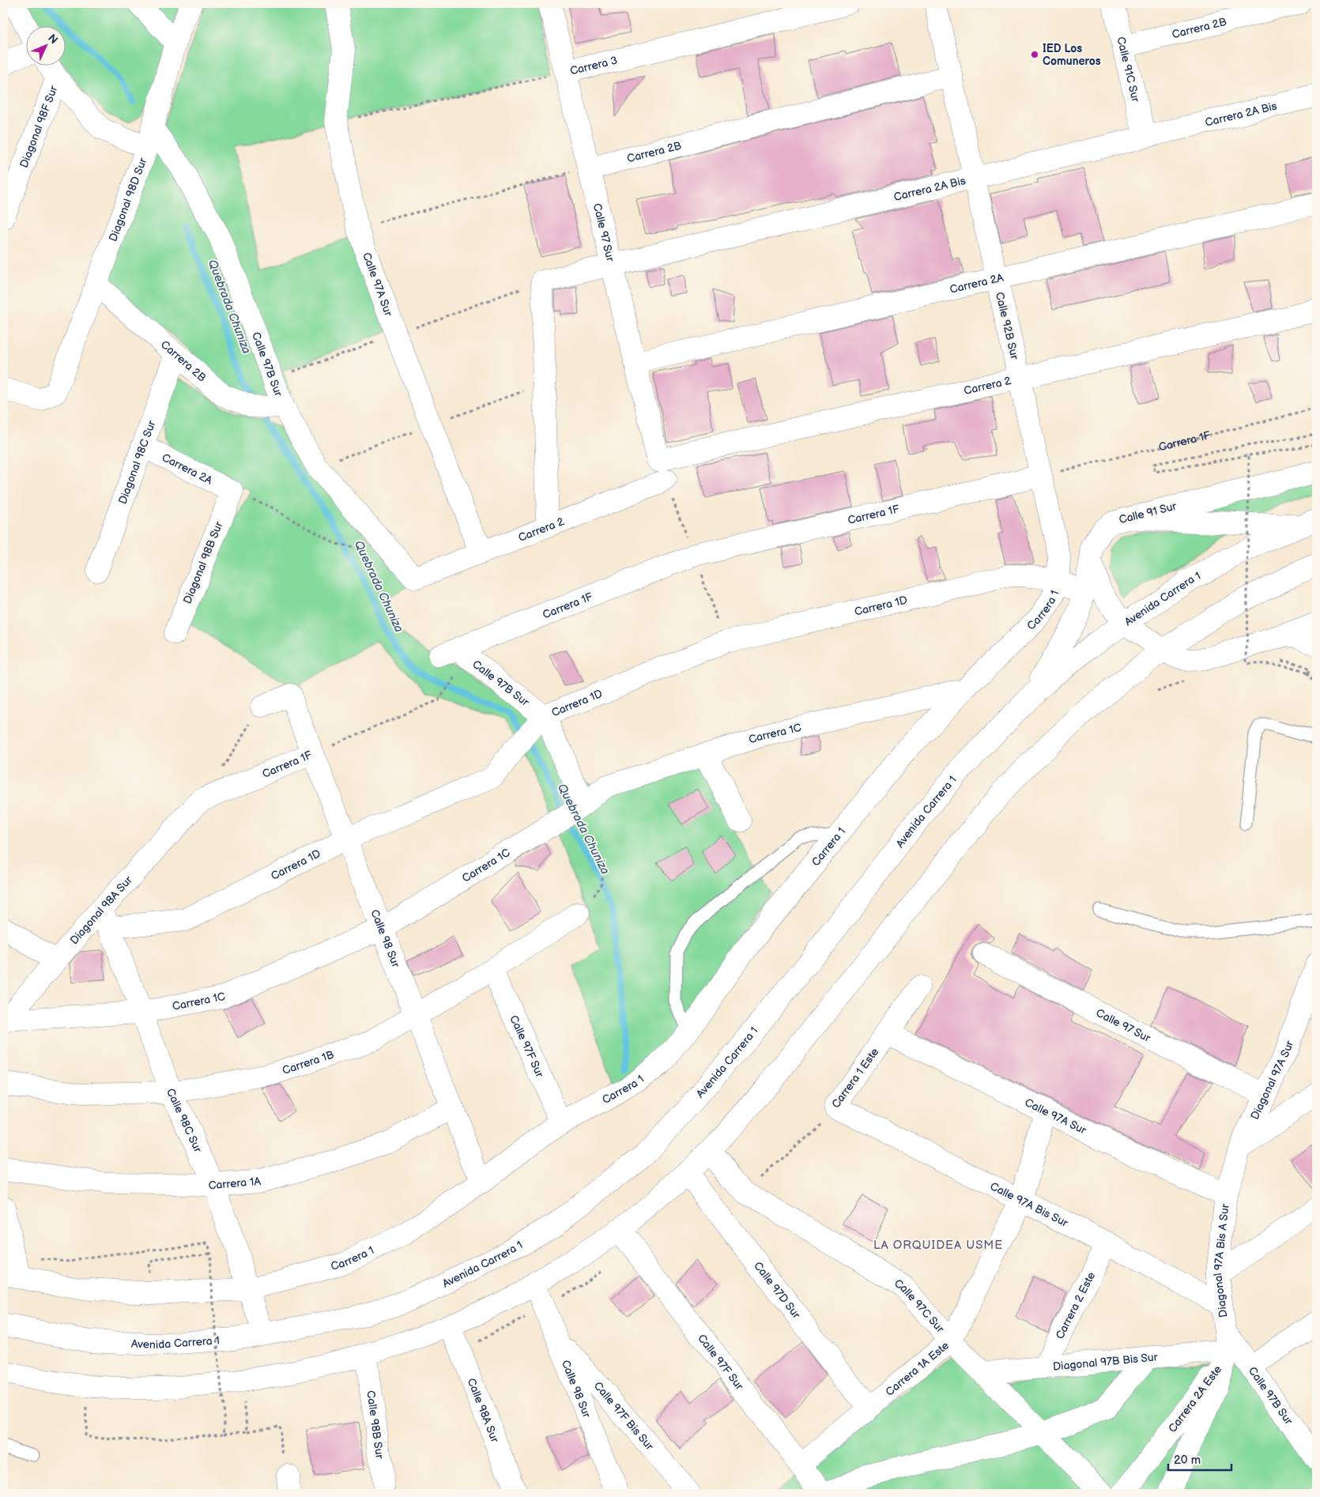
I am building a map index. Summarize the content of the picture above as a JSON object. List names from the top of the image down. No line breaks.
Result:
{"streets":{"main road":["Carrera 2B","Carrera 3","Calle 91C Sur","Carrera 2A Bis","Diagonal 98F Sur","Diagonal 98D Sur","Calle 97 Sur","Carrera 2A","Calle 97A Sur","Calle 92B Sur","Calle 97B Sur","Carrera 2","Carrera 1F","Diagonal 98C Sur","Calle 91 Sur","Diagonal 98B Sur","Avenida Carrera 1","Carrera 1D","Carrera 1","Carrera 1C","Diagonal 98A Sur","Calle 98 Sur","Calle 97F Sur","Carrera 1B","Carrera 1 Este","Diagonal 97A Sur","Calle 98C Sur","Carrera 1A","Calle 97A Bis Sur","Diagonal 97A Bis A Sur","Calle 97D Sur","Carrera 2 Este","Calle 97C Sur","Diagonal 97B Bis Sur","Carrera 1A Este","Carrera 2A Este","Calle 98A Sur","Calle 97F Bis Sur","Calle 98B Sur"]},"crossings":[["Carrera 2B","Calle 91C Sur"],["Carrera 2B","Diagonal 98D Sur"],["Carrera 2B","Calle 97 Sur"],["Carrera 2B","Calle 92B Sur"],["Carrera 2B","Calle 97B Sur"],["Carrera 2B","Diagonal 98C Sur"],["Carrera 3","Calle 97 Sur"],["Carrera 3","Calle 97A Sur"],["Calle 91C Sur","Carrera 2A Bis"],["Carrera 2A Bis","Calle 97 Sur"],["Carrera 2A Bis","Calle 92B Sur"],["Carrera 2A Bis","Carrera 2"],["Diagonal 98D Sur","Calle 97B Sur"],["Calle 97 Sur","Carrera 2A"],["Calle 97 Sur","Carrera 2"],["Calle 97 Sur","Diagonal 97A Sur"],["Carrera 2A","Calle 92B Sur"],["Carrera 2A","Diagonal 98C Sur"],["Carrera 2A","Diagonal 98B Sur"],["Calle 97A Sur","Carrera 2"],["Calle 97A Sur","Carrera 1 Este"],["Calle 97A Sur","Diagonal 97A Sur"],["Calle 97A Sur","Diagonal 97A Bis A Sur"],["Calle 97A Sur","Carrera 1A Este"],["Calle 92B Sur","Carrera 2"],["Calle 92B Sur","Carrera 1F"],["Calle 92B Sur","Carrera 1D"],["Calle 92B Sur","Carrera 1"],["Calle 97B Sur","Carrera 2"],["Calle 97B Sur","Carrera 1F"],["Calle 97B Sur","Carrera 1D"],["Calle 97B Sur","Diagonal 97A Bis A Sur"],["Calle 97B Sur","Diagonal 97B Bis Sur"],["Calle 97B Sur","Carrera 2A Este"],["Carrera 1F","Diagonal 98A Sur"],["Carrera 1F","Calle 98 Sur"],["Calle 91 Sur","Avenida Carrera 1"],["Avenida Carrera 1","Calle 98C Sur"],["Carrera 1D","Carrera 1"],["Carrera 1D","Diagonal 98A Sur"],["Carrera 1D","Calle 98 Sur"],["Carrera 1D","Calle 98C Sur"],["Carrera 1","Carrera 1C"],["Carrera 1","Calle 98 Sur"],["Carrera 1","Calle 97F Sur"],["Carrera 1","Calle 98C Sur"],["Carrera 1C","Diagonal 98A Sur"],["Carrera 1C","Calle 98 Sur"],["Carrera 1C","Calle 98C Sur"],["Diagonal 98A Sur","Calle 98C Sur"],["Calle 98 Sur","Carrera 1B"],["Calle 98 Sur","Carrera 1A"],["Calle 98 Sur","Calle 97F Bis Sur"],["Calle 97F Sur","Carrera 1B"],["Calle 97F Sur","Carrera 1A Este"],["Carrera 1B","Calle 98C Sur"],["Carrera 1 Este","Calle 97A Bis Sur"],["Carrera 1 Este","Calle 97C Sur"],["Diagonal 97A Sur","Diagonal 97A Bis A Sur"],["Calle 98C Sur","Carrera 1A"],["Calle 97A Bis Sur","Diagonal 97A Bis A Sur"],["Calle 97A Bis Sur","Carrera 2 Este"],["Calle 97A Bis Sur","Carrera 1A Este"],["Diagonal 97A Bis A Sur","Diagonal 97B Bis Sur"],["Diagonal 97A Bis A Sur","Carrera 2A Este"],["Calle 97D Sur","Carrera 1A Este"],["Carrera 2 Este","Diagonal 97B Bis Sur"],["Calle 97C Sur","Diagonal 97B Bis Sur"],["Calle 97C Sur","Carrera 1A Este"],["Diagonal 97B Bis Sur","Carrera 2A Este"]],"districts":["LA ORQUIDEA USME"],"water":["Quebrada Chuniza"],"places":["IED Los Comuneros"],"scale_bar":"20 m","north":"top right"}
